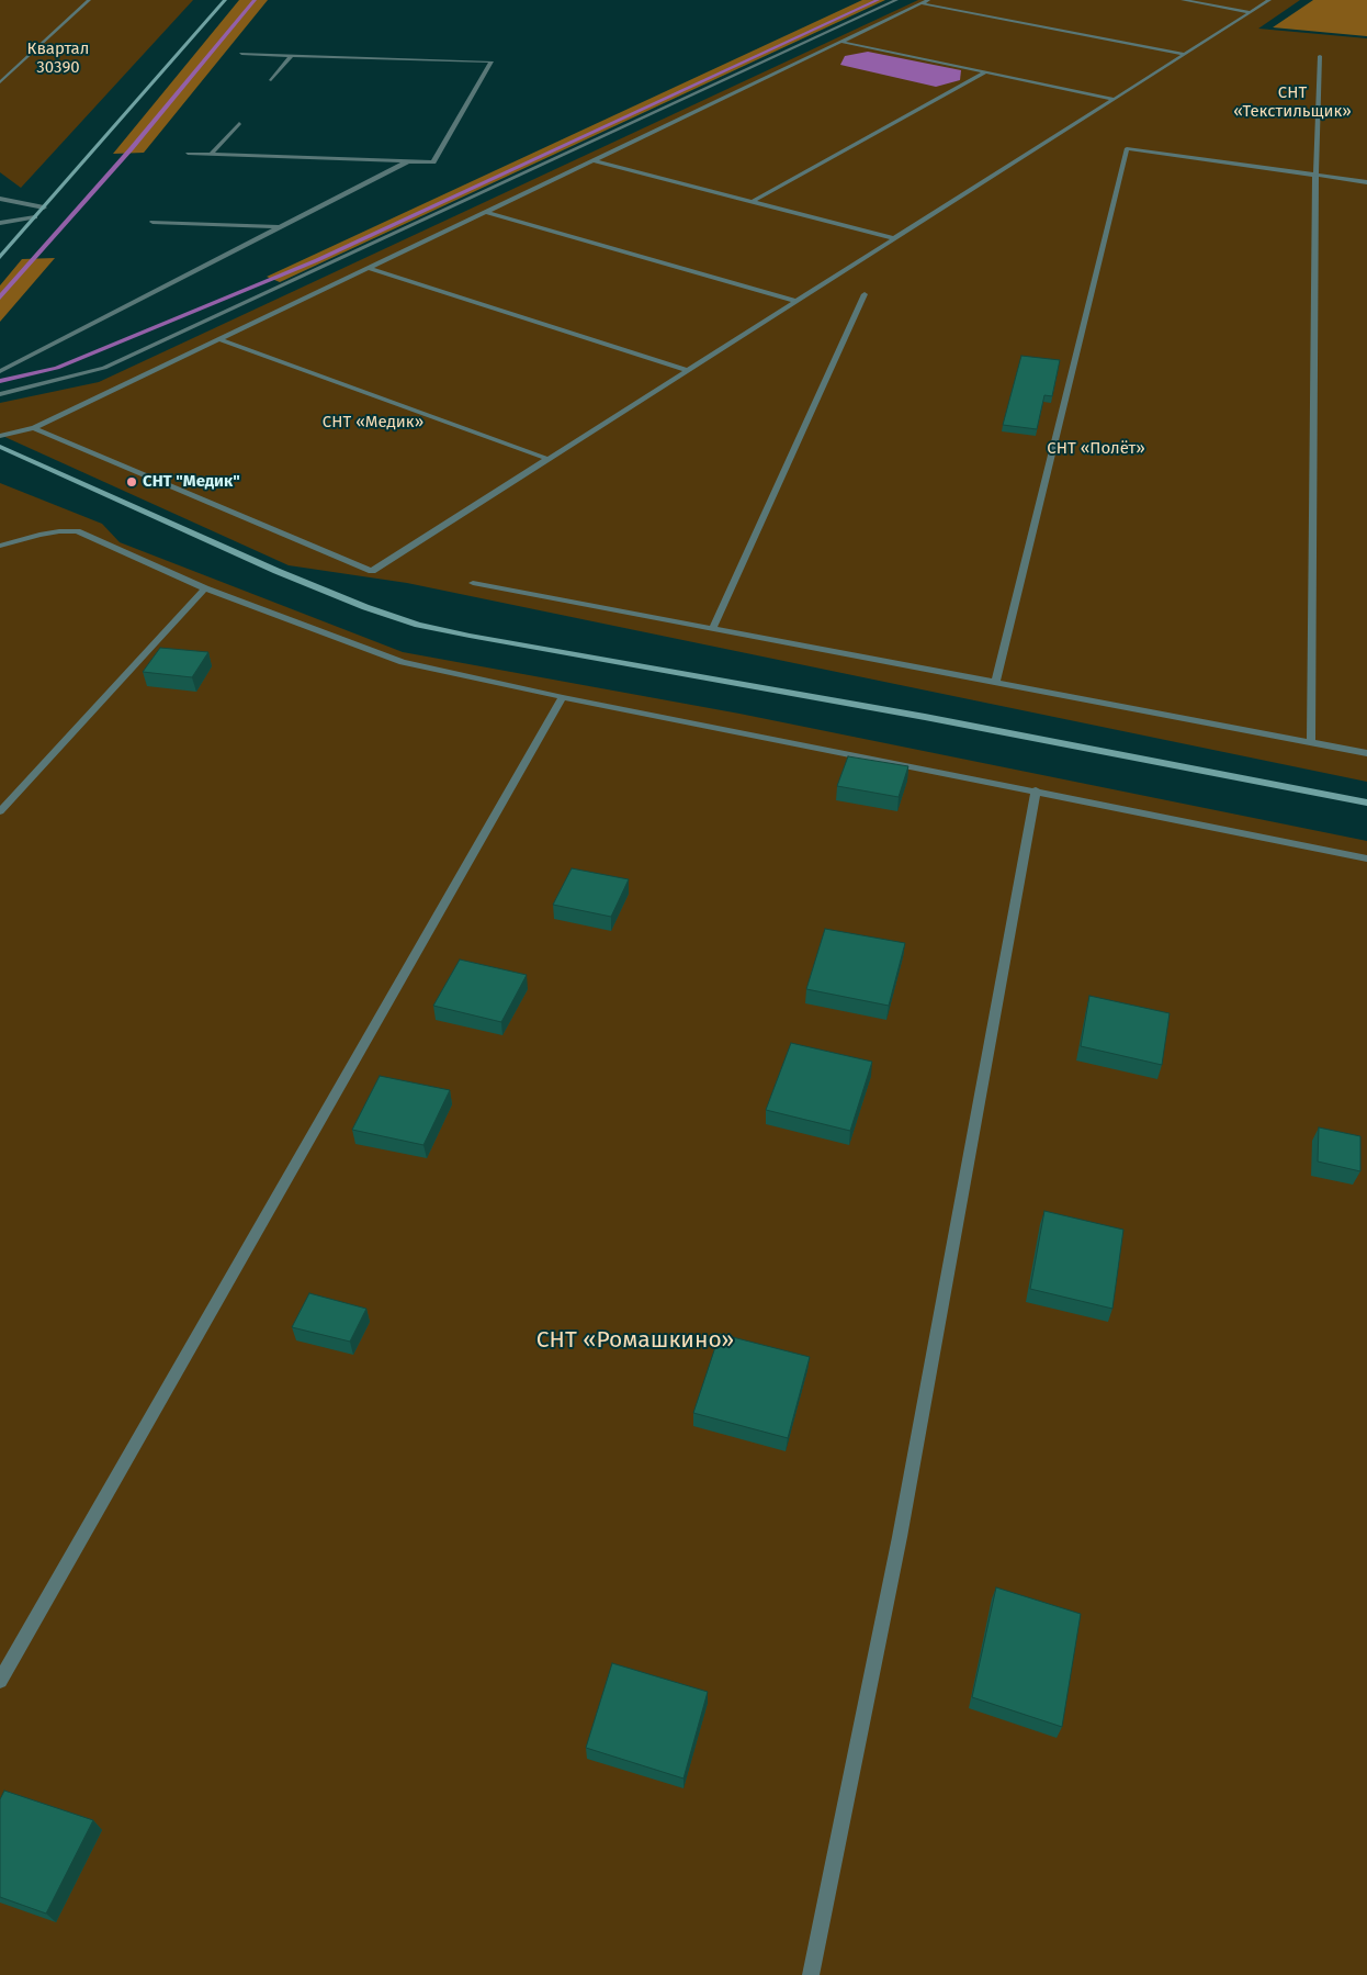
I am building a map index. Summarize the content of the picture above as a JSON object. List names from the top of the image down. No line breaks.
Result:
{"parks":["Квартал 30390","СНТ «Текстильщик»","СНТ «Медик»","СНТ «Полёт»","СНТ «Ромашкино»"],"places":["СНТ \"Медик\""]}
